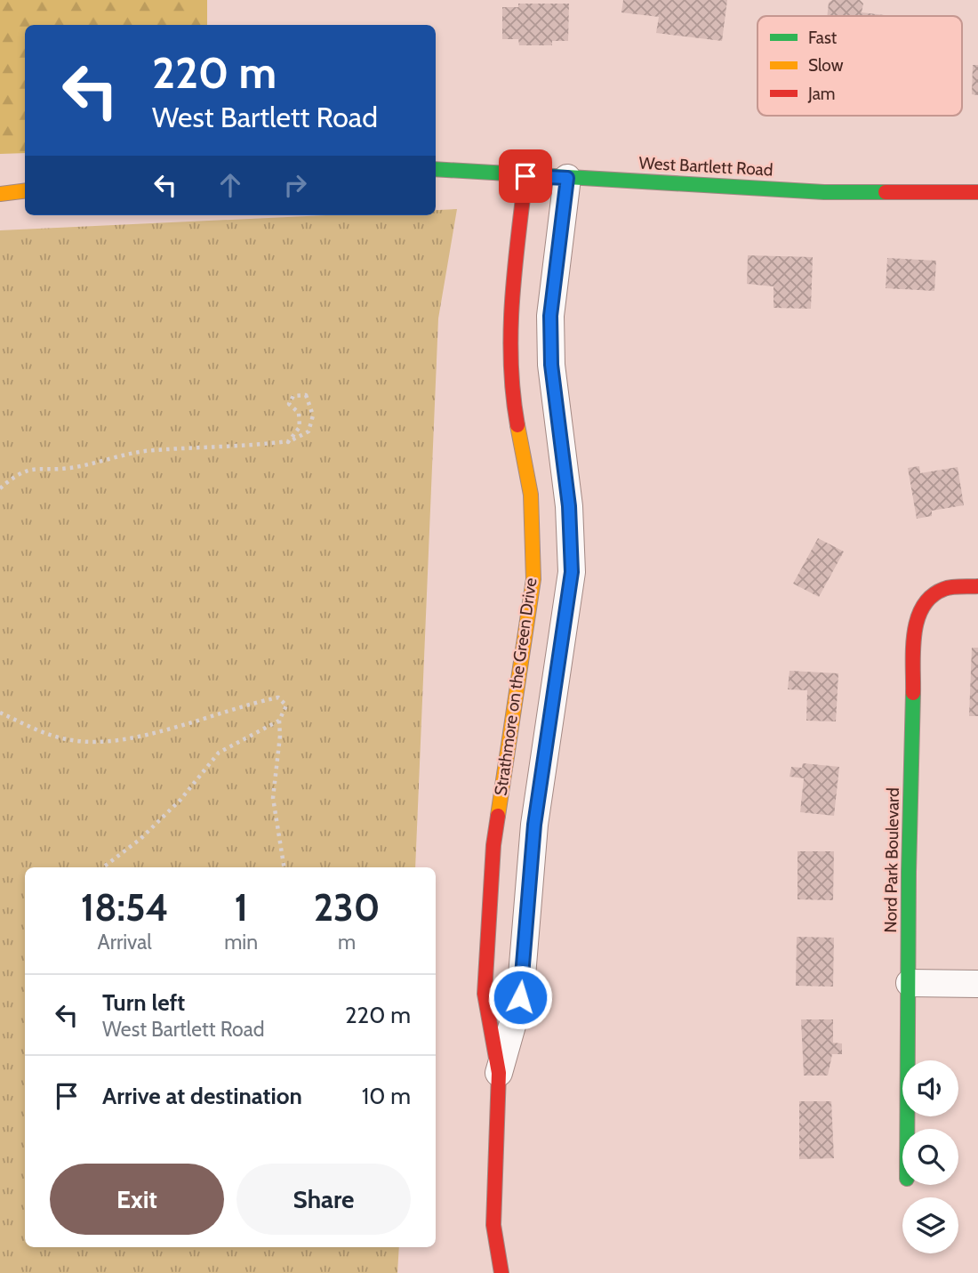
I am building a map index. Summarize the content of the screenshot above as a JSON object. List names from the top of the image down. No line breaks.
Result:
{"streets":{"street":["West Bartlett Road","Strathmore on the Green Drive","Nord Park Boulevard"]},"crossings":[["West Bartlett Road","Strathmore on the Green Drive"]],"legend":["Fast","Slow","Jam"],"page":{"turn":["220 m","West Bartlett Road"],"eta":["18:54","Arrival","1","min","230","m"],"list":[{"name":"Turn left","note":"West Bartlett Road","value":"220 m"},{"name":"Arrive at destination","value":"10 m"}],"buttons":["Exit","Share"]}}
